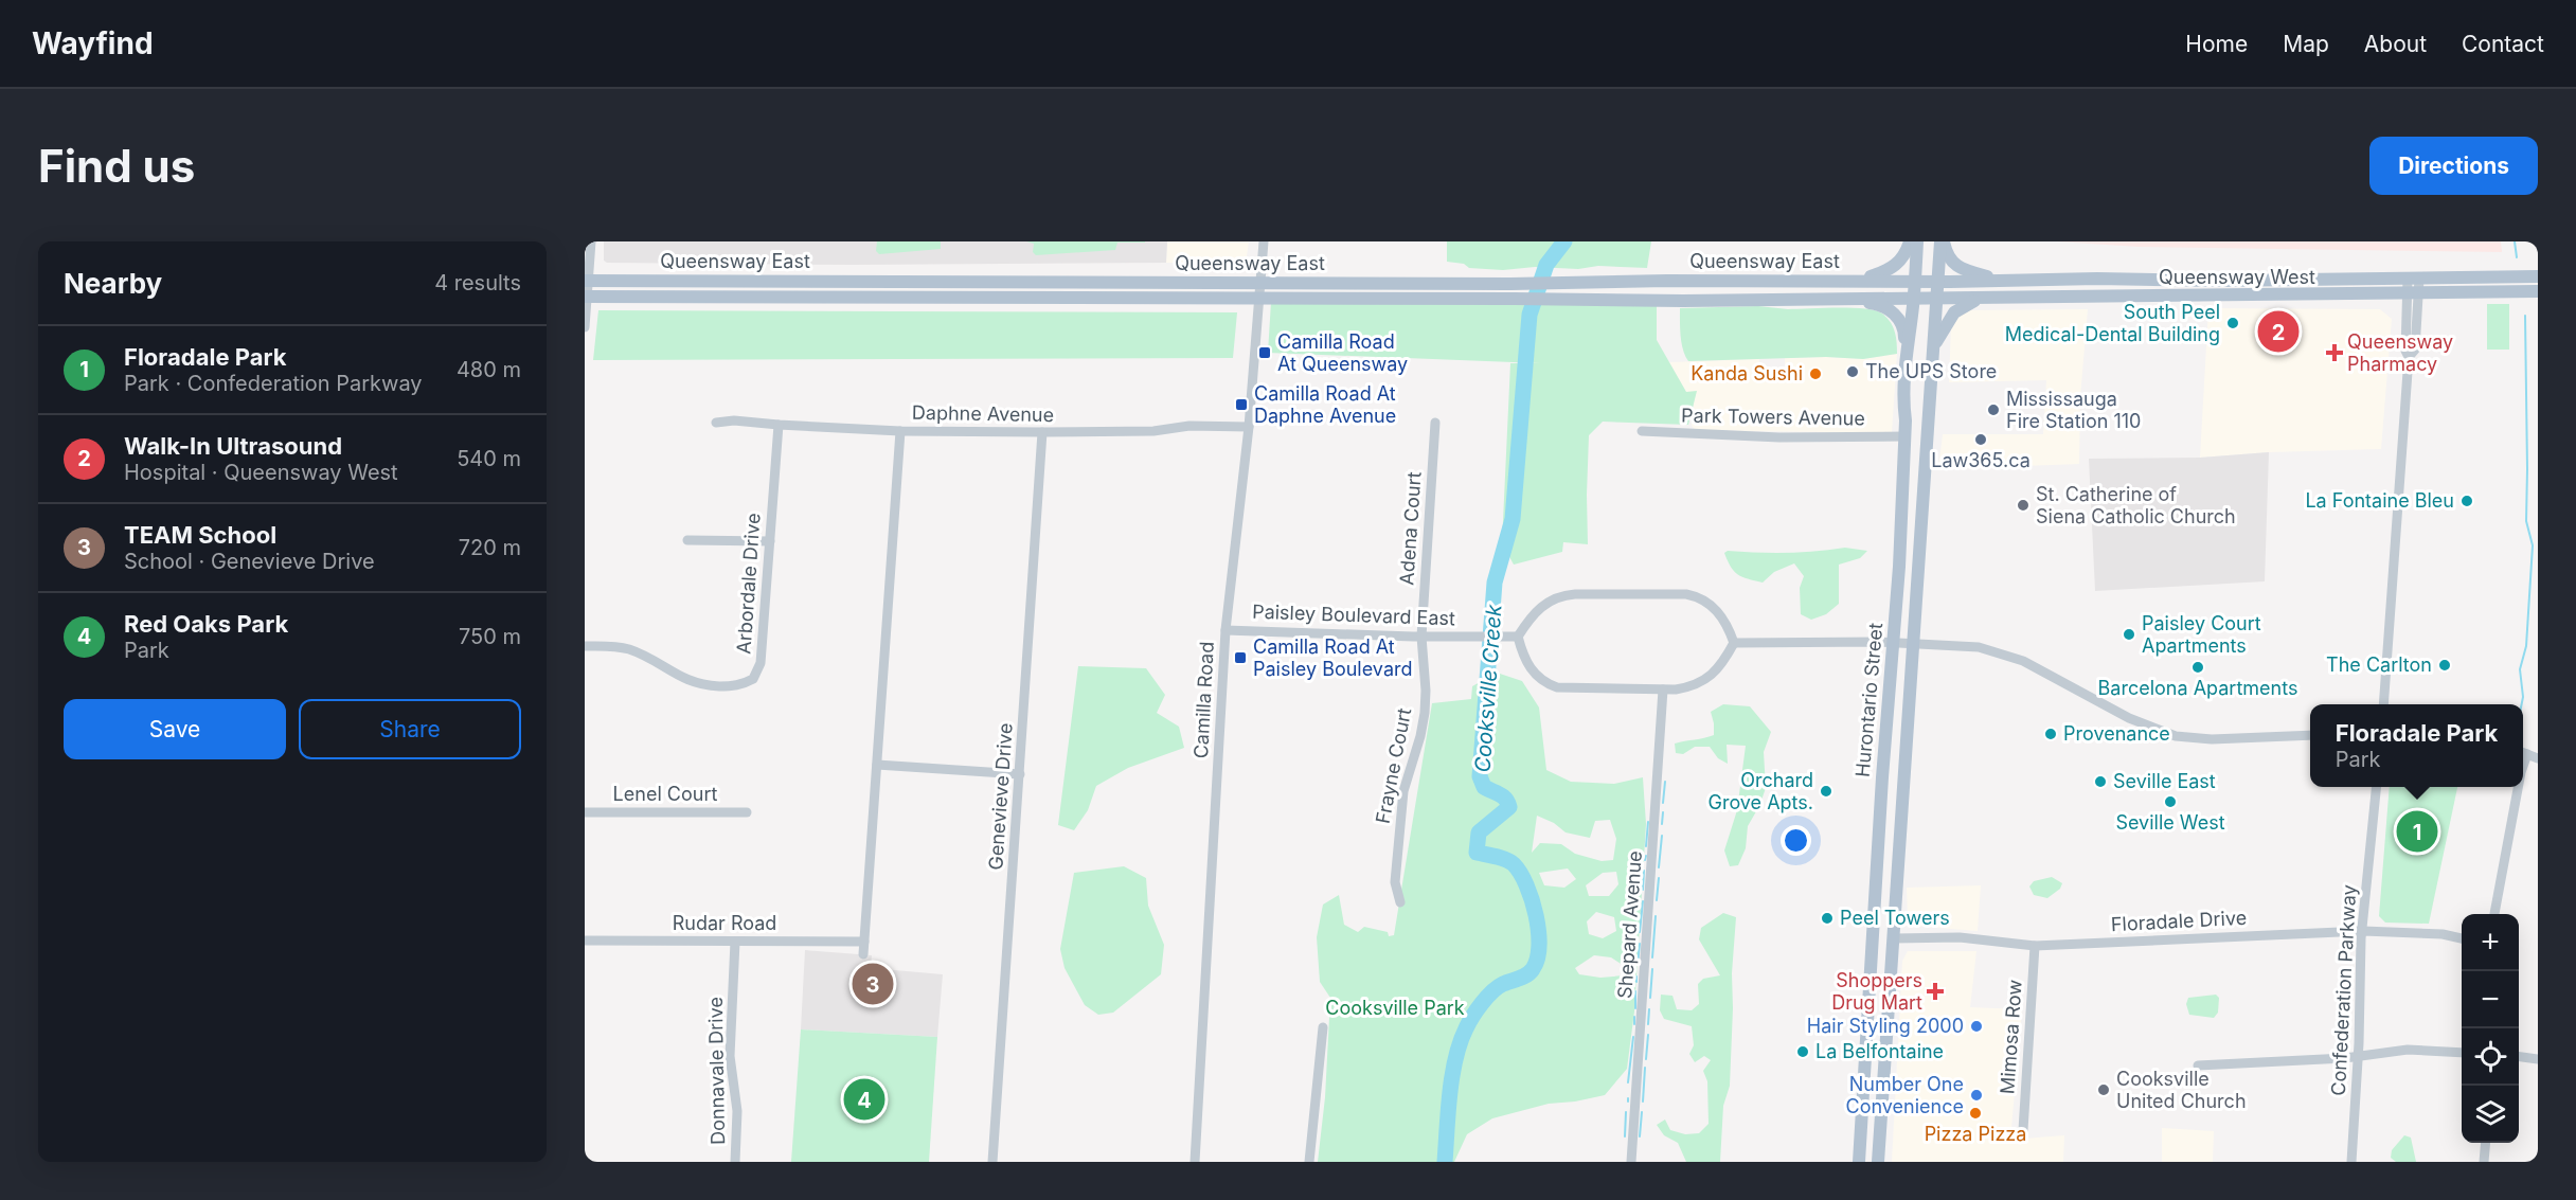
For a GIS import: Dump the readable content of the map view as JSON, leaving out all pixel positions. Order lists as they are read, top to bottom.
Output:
{
  "streets": {
    "main road": ["Queensway East", "Queensway West", "Hurontario Street"],
    "street": [
      "Daphne Avenue",
      "Park Towers Avenue",
      "Adena Court",
      "Arbordale Drive",
      "Paisley Boulevard East",
      "Camilla Road",
      "Frayne Court",
      "Lenel Court",
      "Genevieve Drive",
      "Floradale Drive",
      "Rudar Road",
      "Shepard Avenue",
      "Confederation Parkway",
      "Mimosa Row",
      "Donnavale Drive"
    ]
  },
  "crossings": [
    ["Queensway East", "Queensway West"],
    ["Queensway East", "Camilla Road"],
    ["Queensway East", "Hurontario Street"],
    ["Queensway West", "Hurontario Street"],
    ["Daphne Avenue", "Arbordale Drive"],
    ["Daphne Avenue", "Camilla Road"],
    ["Daphne Avenue", "Genevieve Drive"],
    ["Park Towers Avenue", "Hurontario Street"],
    ["Adena Court", "Paisley Boulevard East"],
    ["Adena Court", "Frayne Court"],
    ["Paisley Boulevard East", "Camilla Road"],
    ["Paisley Boulevard East", "Frayne Court"],
    ["Hurontario Street", "Floradale Drive"],
    ["Floradale Drive", "Confederation Parkway"],
    ["Floradale Drive", "Mimosa Row"],
    ["Rudar Road", "Donnavale Drive"]
  ],
  "water": ["Cooksville Creek"],
  "parks": ["Cooksville Park"],
  "places": {
    "other": [
      "South Peel Medical-Dental Building",
      "The UPS Store",
      "Kanda Sushi",
      "Mississauga Fire Station 110",
      "Law365.ca",
      "La Fontaine Bleu",
      "St. Catherine of Siena Catholic Church",
      "Paisley Court Apartments",
      "The Carlton",
      "Barcelona Apartments",
      "Provenance",
      "Seville East",
      "Orchard Grove Apts.",
      "Seville West",
      "Peel Towers",
      "Hair Styling 2000",
      "La Belfontaine",
      "Cooksville United Church",
      "Number One Convenience",
      "Pizza Pizza"
    ],
    "transit": ["Camilla Road At Queensway", "Camilla Road At Daphne Avenue", "Camilla Road At Paisley Boulevard"],
    "health": ["Queensway Pharmacy", "Shoppers Drug Mart"]
  },
  "page": {
    "header": "Wayfind",
    "nav": [
      "Home",
      "Map",
      "About",
      "Contact"
    ],
    "buttons": [
      "Directions",
      ["Save", "Share"]
    ],
    "title": "Find us",
    "heading": ["Nearby", "4 results"],
    "pins": [
      "2",
      "1",
      "3",
      "4"
    ],
    "list": [
      {
        "mark": "1",
        "name": "Floradale Park",
        "note": "Park · Confederation Parkway",
        "value": "480 m"
      },
      {
        "mark": "2",
        "name": "Walk-In Ultrasound",
        "note": "Hospital · Queensway West",
        "value": "540 m"
      },
      {
        "mark": "3",
        "name": "TEAM School",
        "note": "School · Genevieve Drive",
        "value": "720 m"
      },
      {
        "mark": "4",
        "name": "Red Oaks Park",
        "note": "Park",
        "value": "750 m"
      }
    ],
    "popup": ["Floradale Park", "Park"],
    "map_buttons": ["+", "−"]
  }
}
